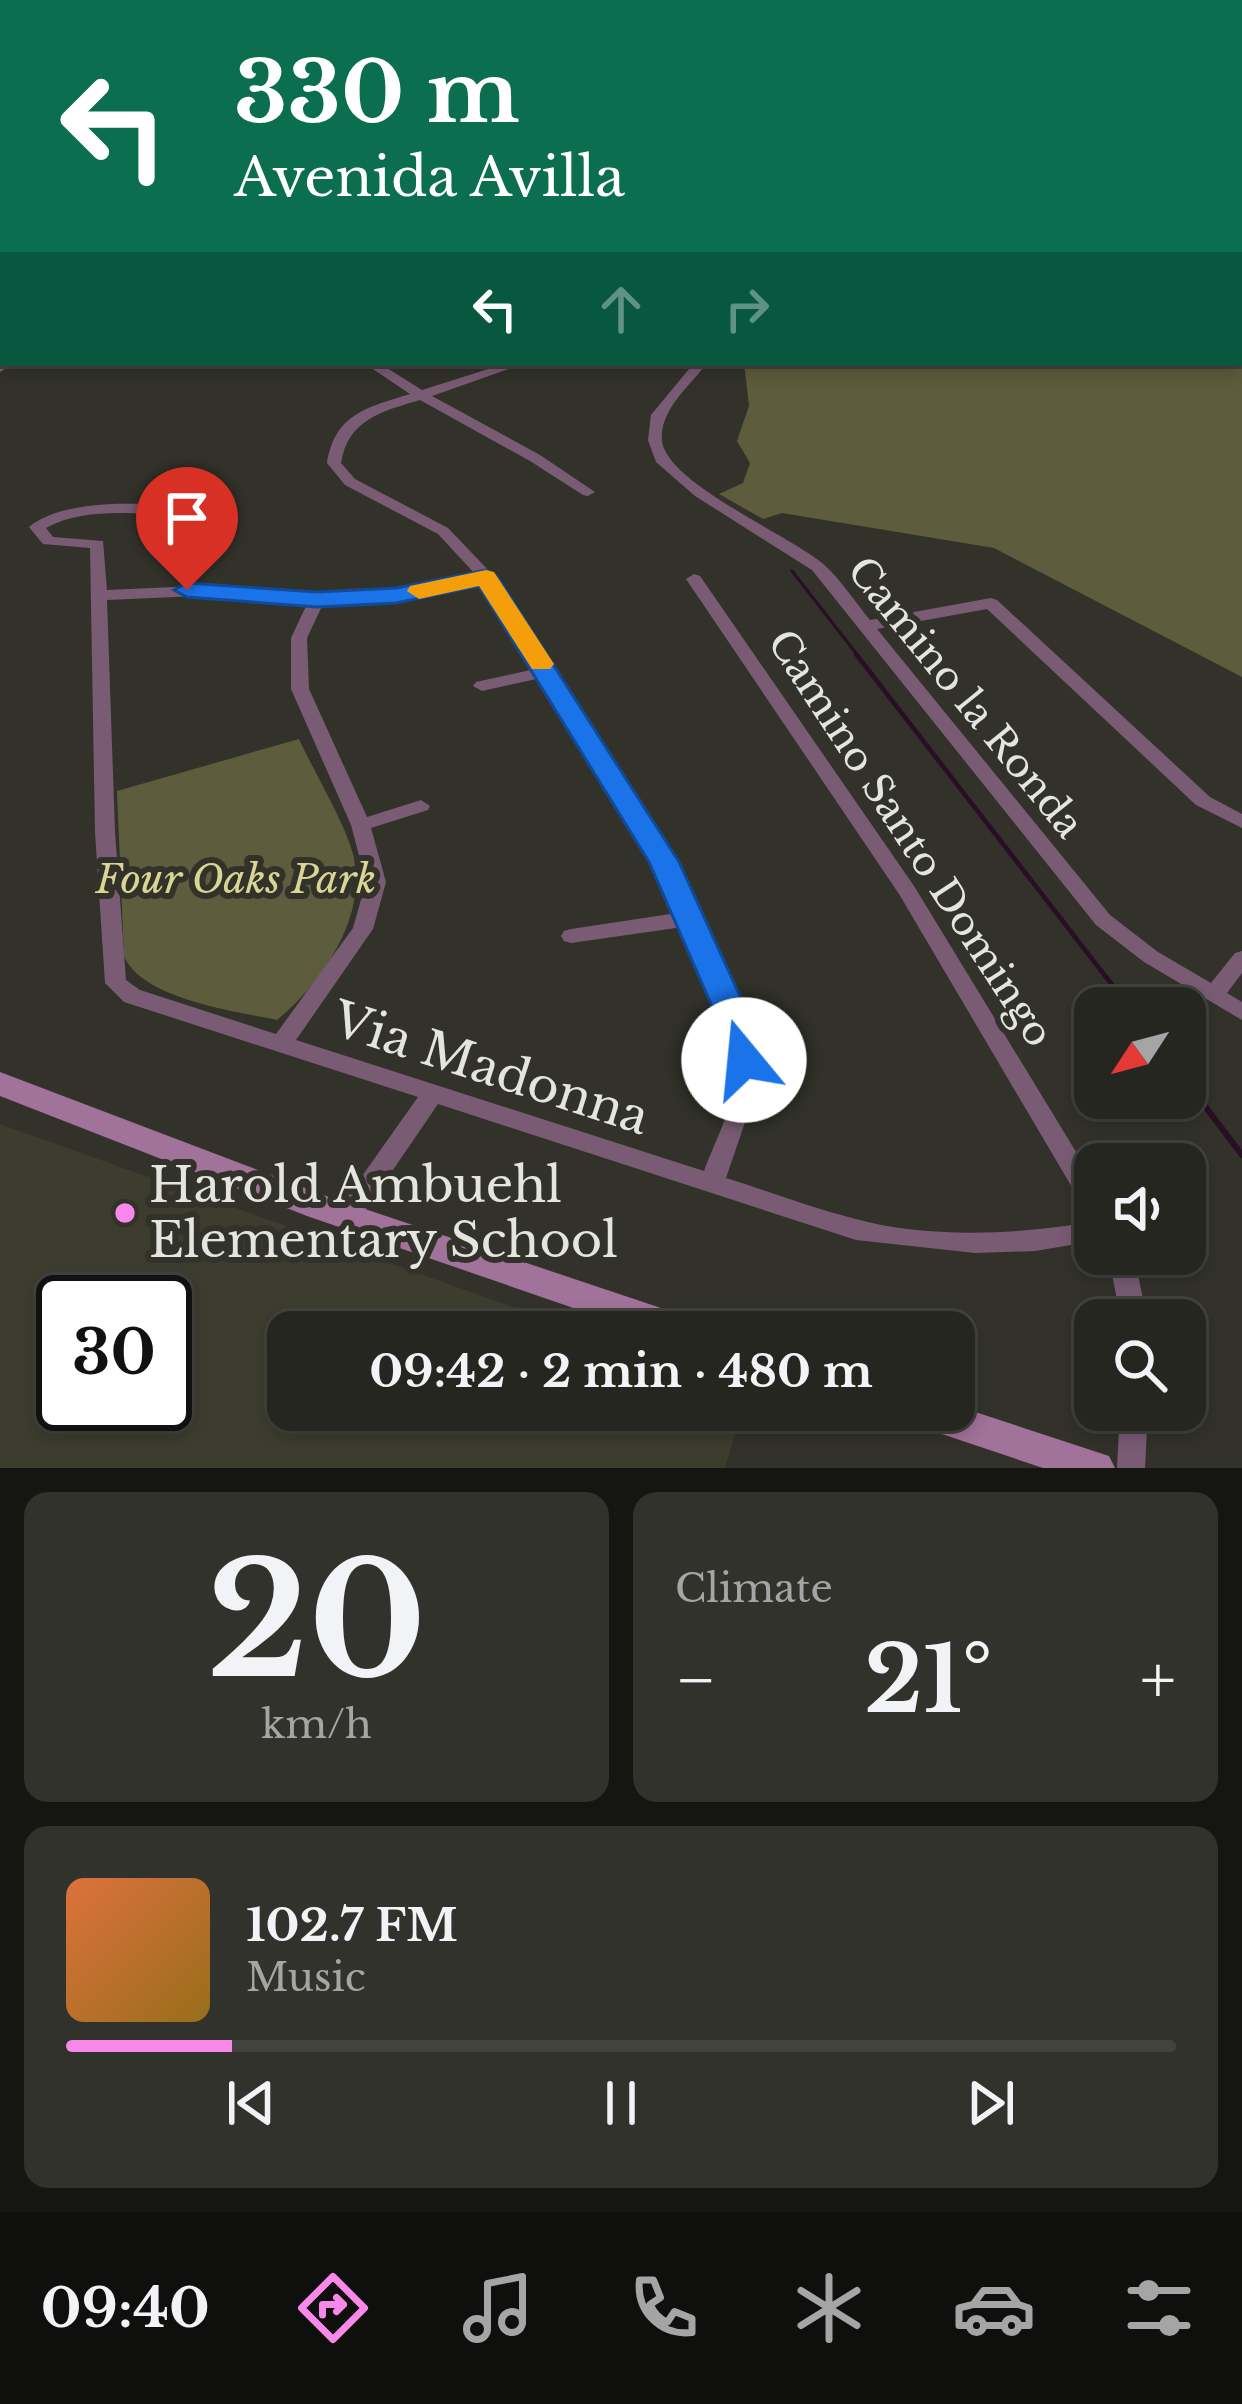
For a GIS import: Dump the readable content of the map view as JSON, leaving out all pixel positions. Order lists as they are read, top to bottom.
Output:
{
  "streets": {
    "street": ["Camino la Ronda", "Camino Santo Domingo", "Via Madonna"]
  },
  "parks": ["Four Oaks Park"],
  "places": ["Harold Ambuehl Elementary School"],
  "north": "bottom left",
  "page": {
    "turn": ["330 m", "Avenida Avilla"],
    "limit": "30",
    "trip": "09:42 · 2 min · 480 m",
    "tile": [
      ["20", "km/h"],
      "Climate"
    ],
    "heat": ["−", "21°", "+"],
    "song": ["102.7 FM", "Music"],
    "tabs": "09:40"
  }
}
